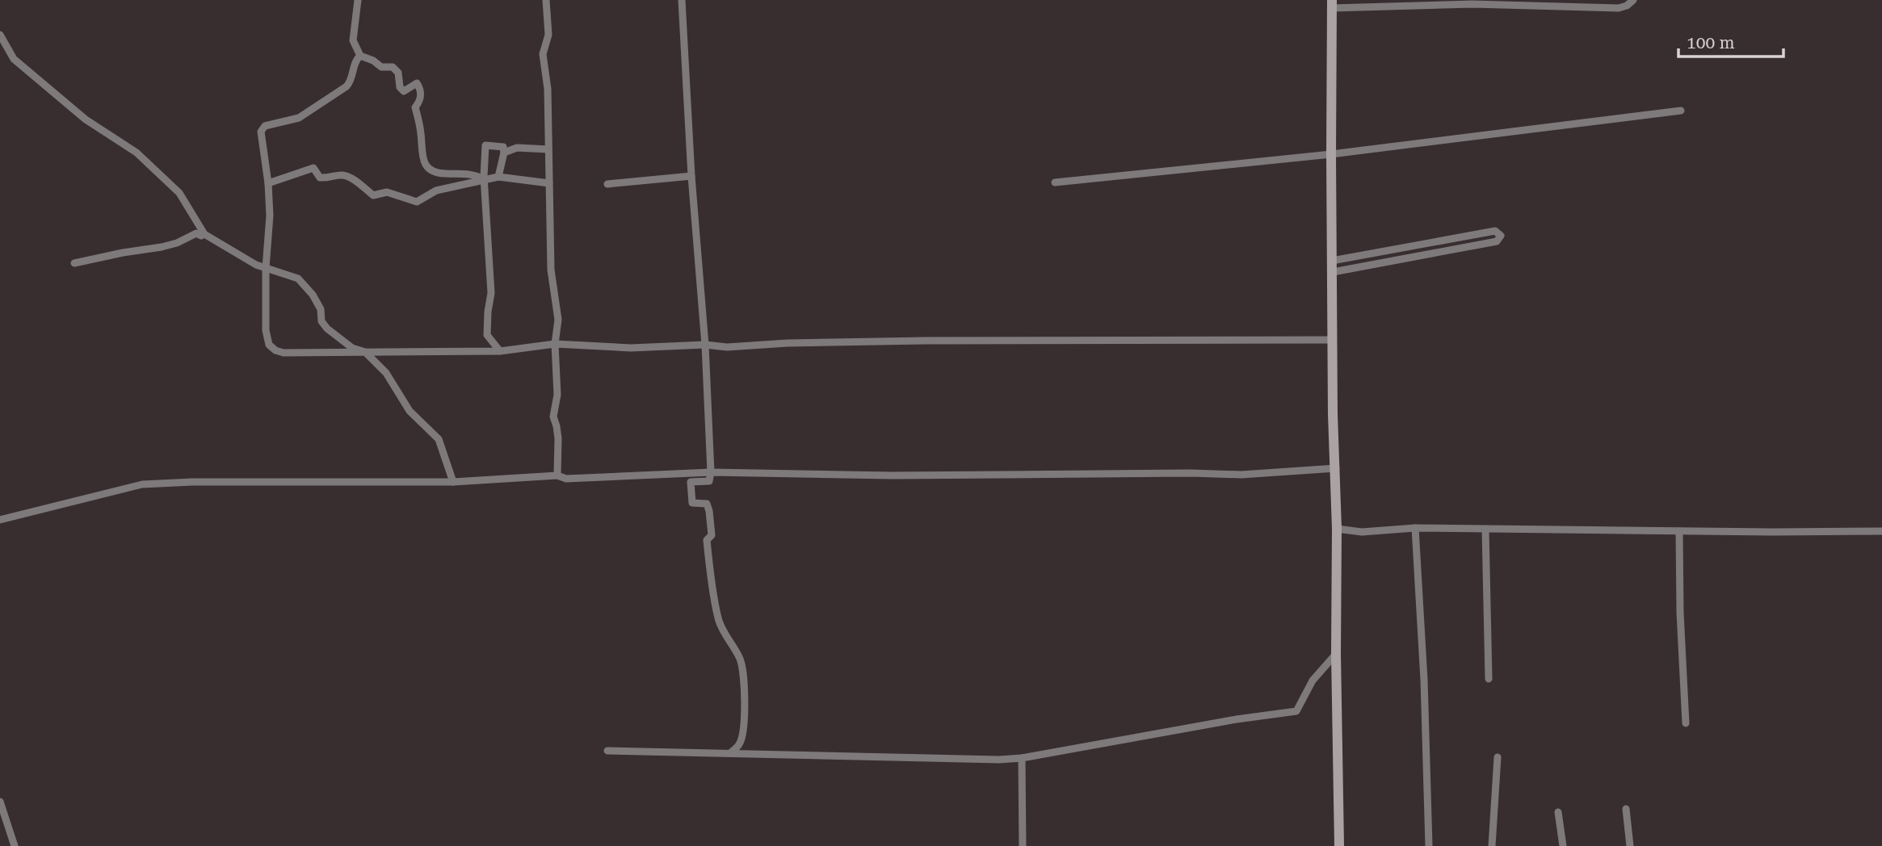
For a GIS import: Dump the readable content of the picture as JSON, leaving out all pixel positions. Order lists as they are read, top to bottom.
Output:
{
  "scale_bar": "100 m"
}
